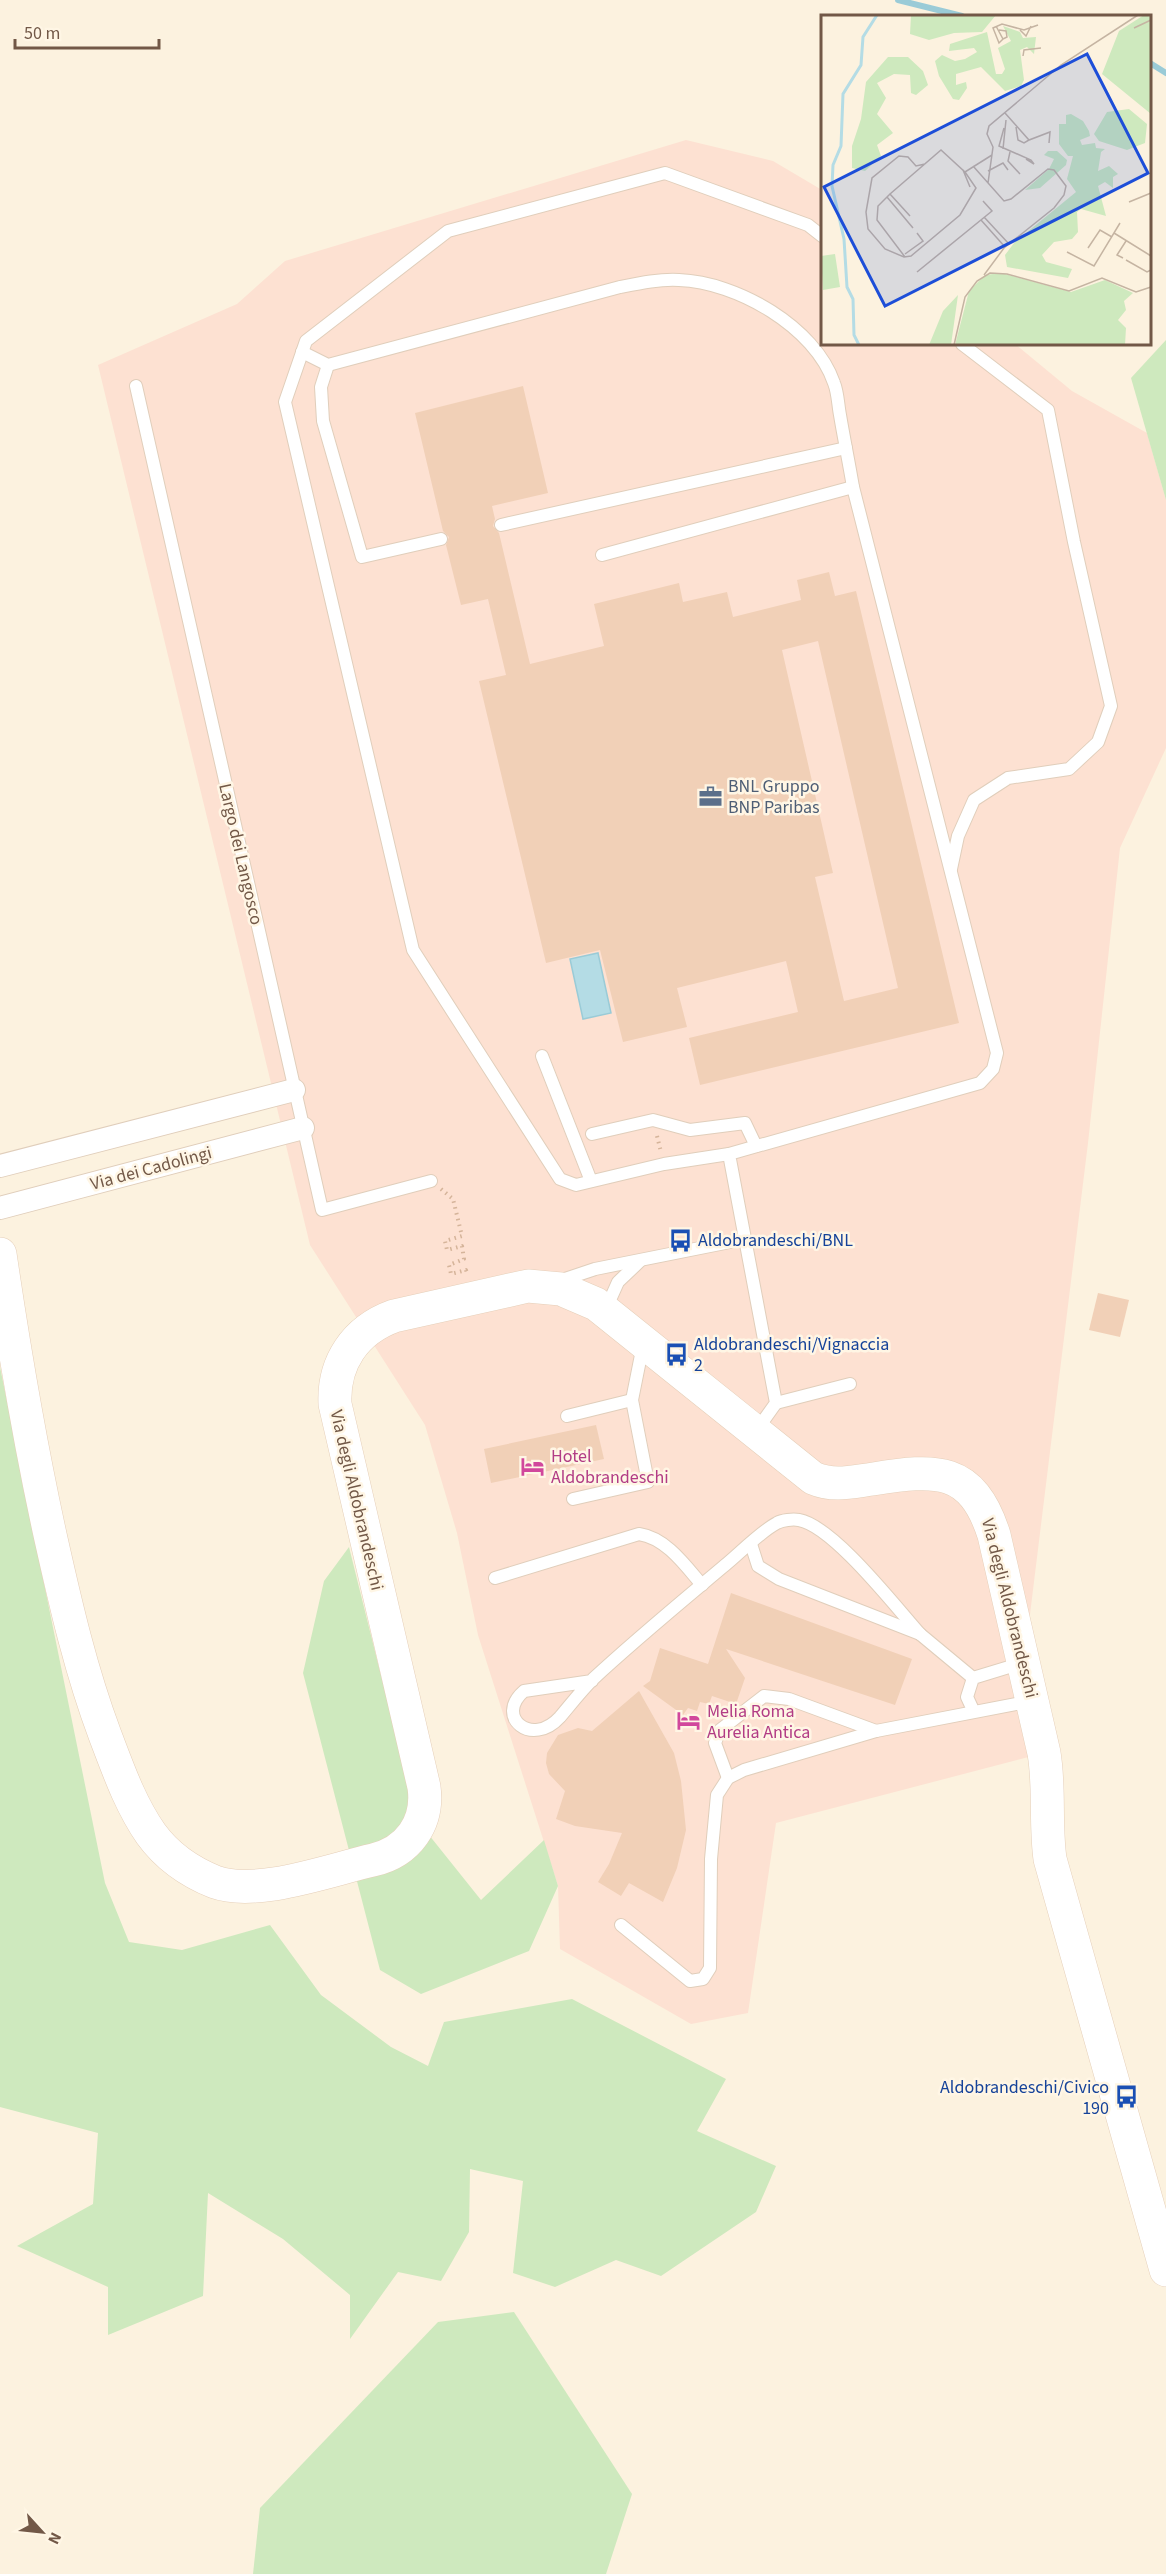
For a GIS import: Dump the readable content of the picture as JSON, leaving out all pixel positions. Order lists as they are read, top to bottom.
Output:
{
  "streets": {
    "street": ["Via dei Cadolingi", "Via degli Aldobrandeschi"],
    "lane": ["Largo dei Langosco"]
  },
  "crossings": [
    ["Largo dei Langosco", "Via dei Cadolingi"]
  ],
  "places": {
    "office": ["BNL Gruppo BNP Paribas"],
    "bus stop": ["Aldobrandeschi/BNL", "Aldobrandeschi/Vignaccia 2", "Aldobrandeschi/Civico 190"],
    "hotel": ["Hotel Aldobrandeschi", "Melia Roma Aurelia Antica"]
  },
  "scale_bar": "50 m",
  "north": "bottom right"
}
